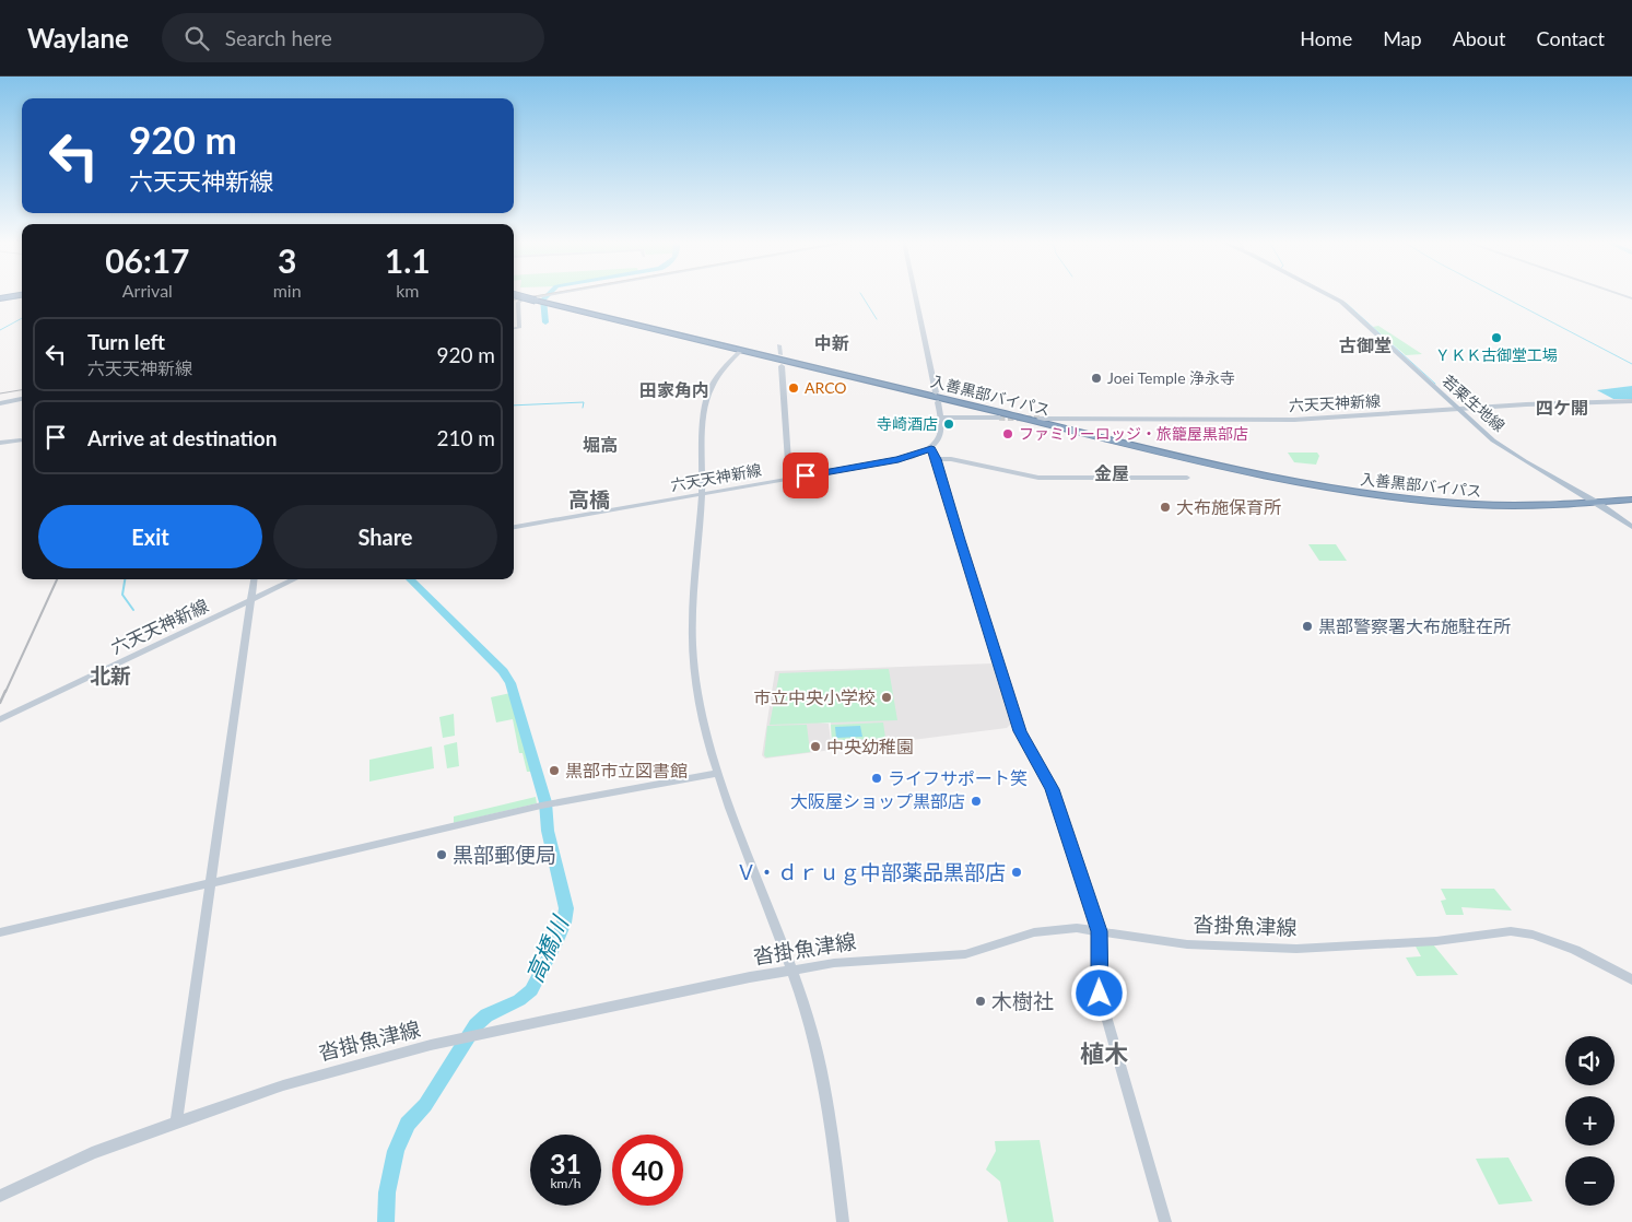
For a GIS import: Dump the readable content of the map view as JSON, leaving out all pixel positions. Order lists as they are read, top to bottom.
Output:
{
  "streets": {
    "highway": ["入善黒部バイパス"],
    "main road": ["若栗生地線"],
    "street": ["六天天神新線", "沓掛魚津線"]
  },
  "crossings": [
    ["入善黒部バイパス", "若栗生地線"],
    ["六天天神新線", "若栗生地線"]
  ],
  "districts": [
    "中新",
    "古御堂",
    "田家角内",
    "四ケ開",
    "堀高",
    "金屋",
    "高橋",
    "北新",
    "植木"
  ],
  "water": ["高橋川"],
  "places": [
    "ＹＫＫ古御堂工場",
    "Joei Temple 浄永寺",
    "ARCO",
    "寺崎酒店",
    "ファミリーロッジ・旅籠屋黒部店",
    "大布施保育所",
    "黒部警察署大布施駐在所",
    "市立中央小学校",
    "中央幼稚園",
    "黒部市立図書館",
    "ライフサポート笑",
    "大阪屋ショップ黒部店",
    "黒部郵便局",
    "Ｖ・ｄｒｕｇ中部薬品黒部店",
    "木樹社"
  ],
  "page": {
    "header": "Waylane",
    "search": "Search here",
    "nav": [
      "Home",
      "Map",
      "About",
      "Contact"
    ],
    "turn": ["920 m", "六天天神新線"],
    "eta": [
      "06:17",
      "Arrival",
      "3",
      "min",
      "1.1",
      "km"
    ],
    "list": [
      {
        "name": "Turn left",
        "note": "六天天神新線",
        "value": "920 m"
      },
      {
        "name": "Arrive at destination",
        "value": "210 m"
      }
    ],
    "buttons": ["Exit", "Share"],
    "map_buttons": ["+", "−"],
    "speed": "31 km/h",
    "limit": "40"
  }
}
